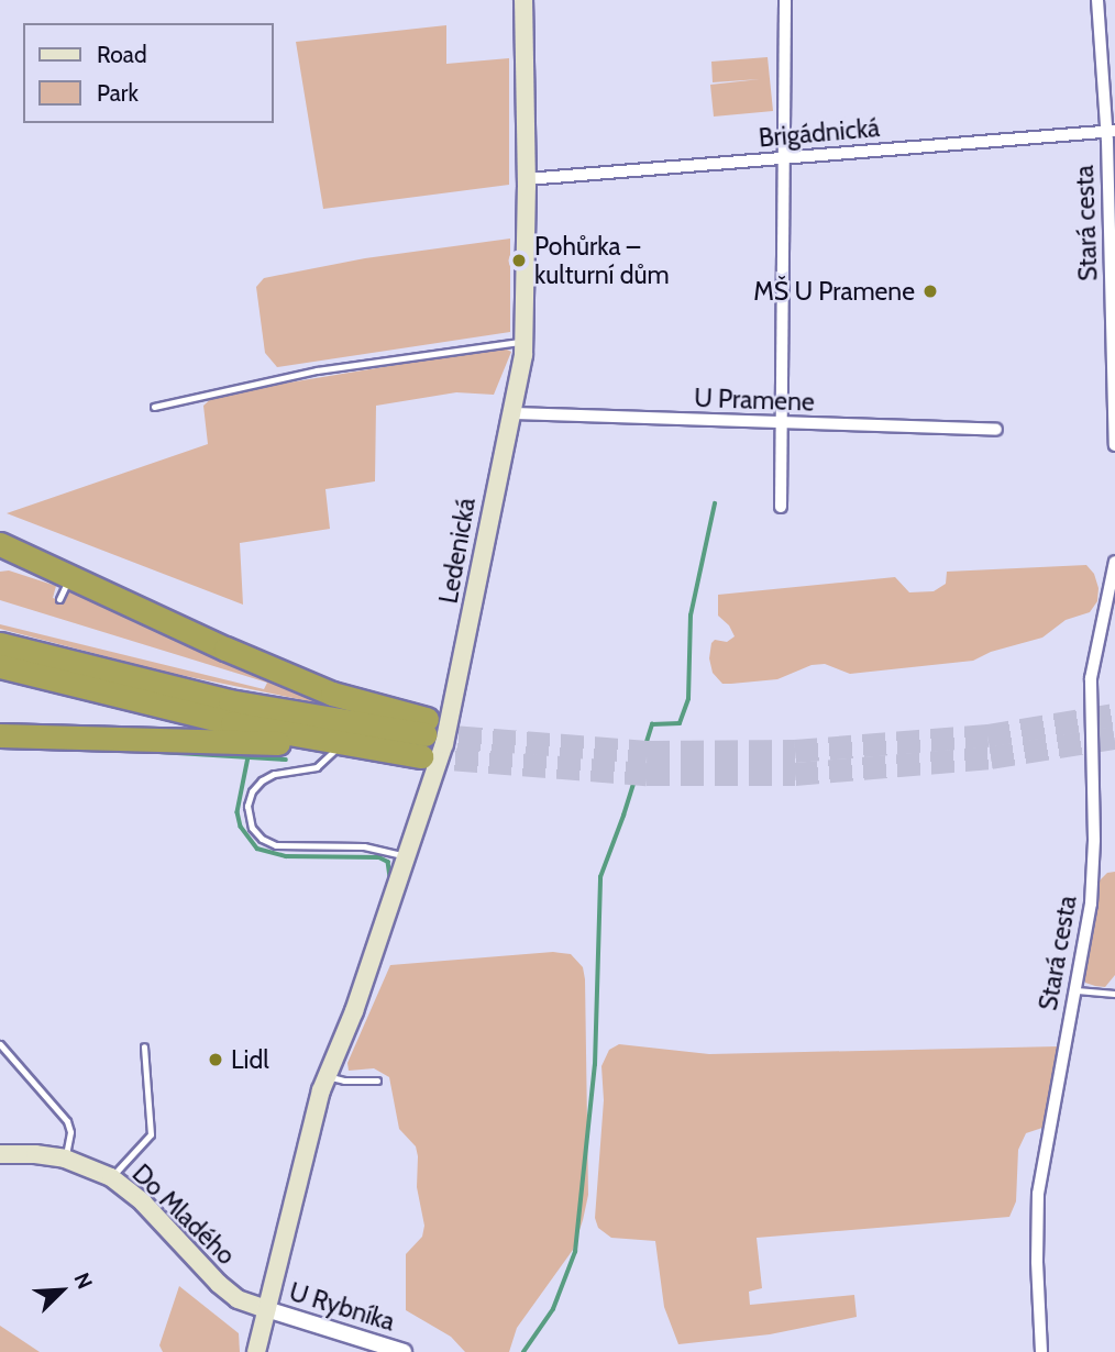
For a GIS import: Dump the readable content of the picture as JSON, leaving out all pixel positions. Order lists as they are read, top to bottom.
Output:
{
  "streets": {
    "main road": ["Ledenická", "Do Mladého"],
    "street": [
      "Brigádnická",
      "Stará cesta",
      "U Pramene",
      "U Rybníka"
    ]
  },
  "crossings": [
    ["Brigádnická", "Stará cesta"],
    ["Brigádnická", "Ledenická"],
    ["U Pramene", "Ledenická"],
    ["Ledenická", "Do Mladého"],
    ["Ledenická", "U Rybníka"],
    ["Do Mladého", "U Rybníka"]
  ],
  "places": ["Pohůrka – kulturní dům", "MŠ U Pramene", "Lidl"],
  "legend": ["Road", "Park"],
  "north": "top right"
}
